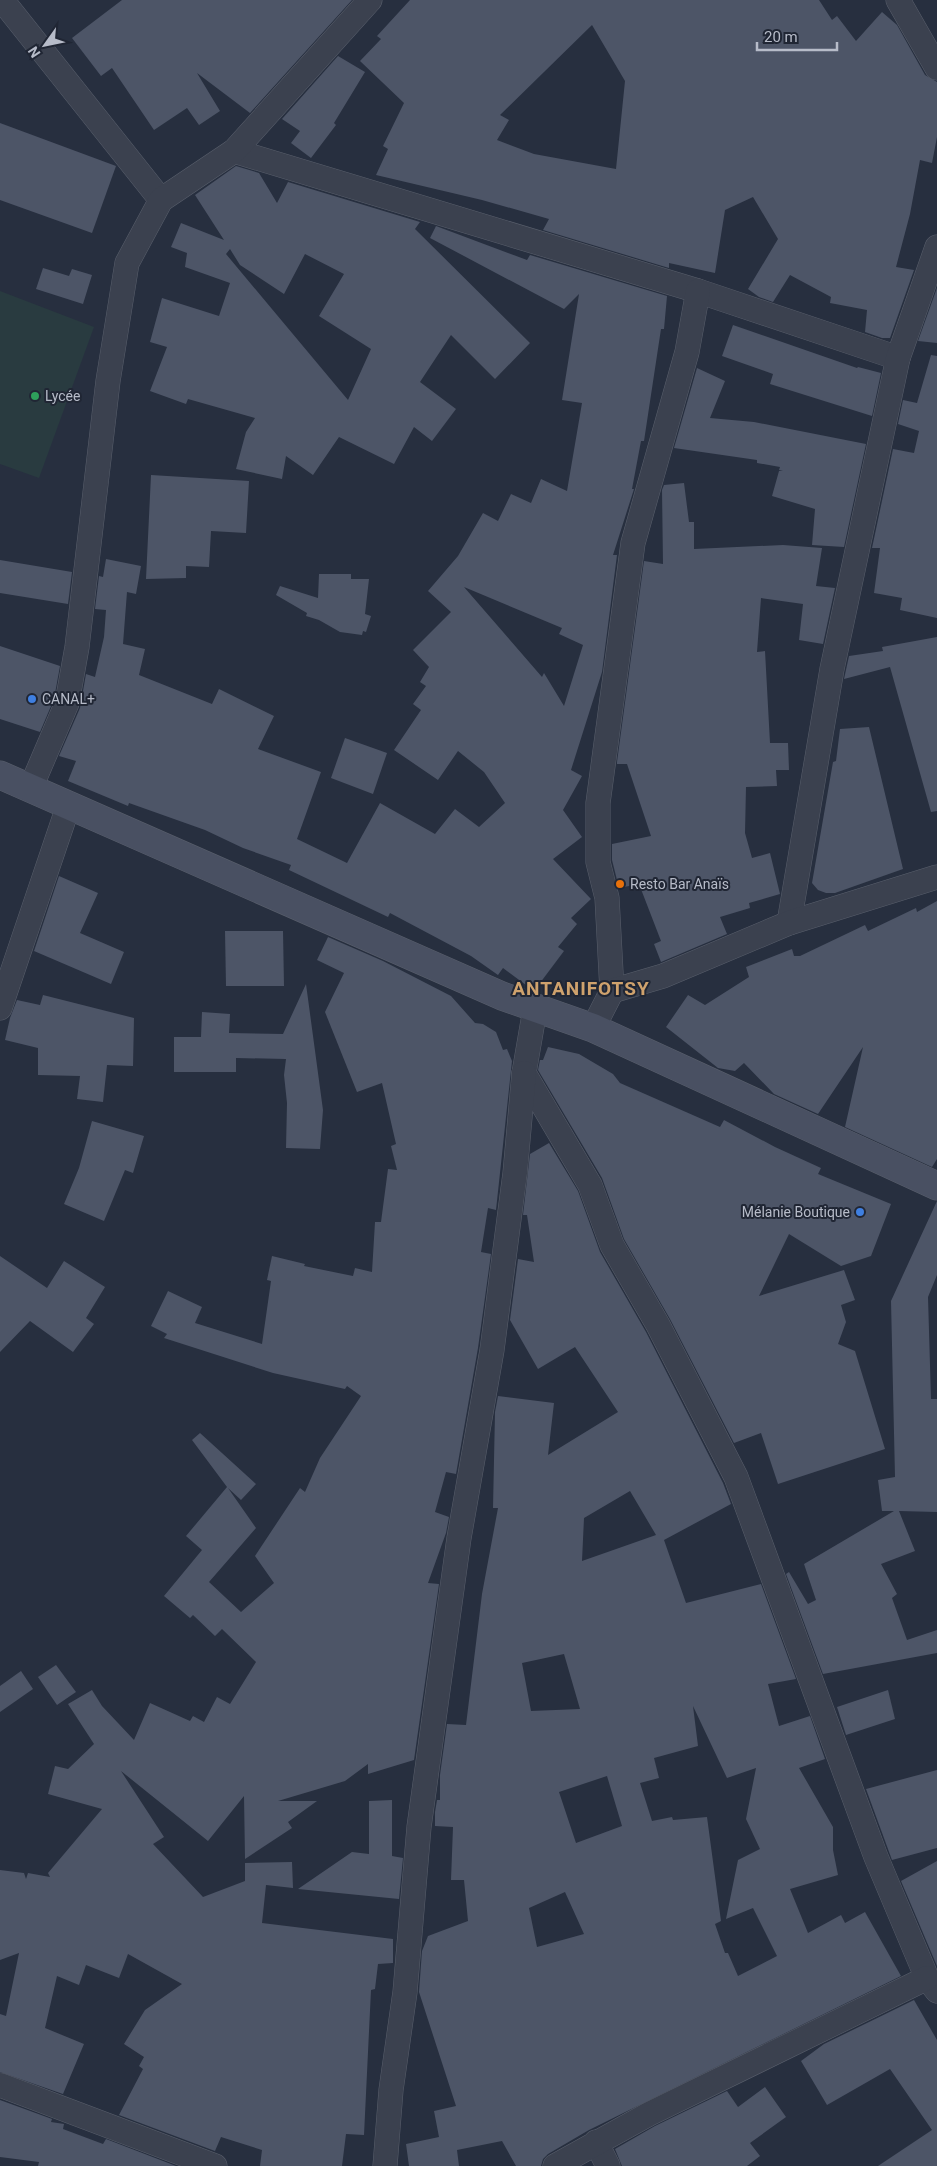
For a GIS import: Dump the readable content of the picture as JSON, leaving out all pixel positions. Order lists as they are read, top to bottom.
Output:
{
  "districts": ["ANTANIFOTSY"],
  "places": [
    "Lycée",
    "CANAL+",
    "Resto Bar Anaïs",
    "Mélanie Boutique"
  ],
  "scale_bar": "20 m",
  "north": "bottom left"
}
